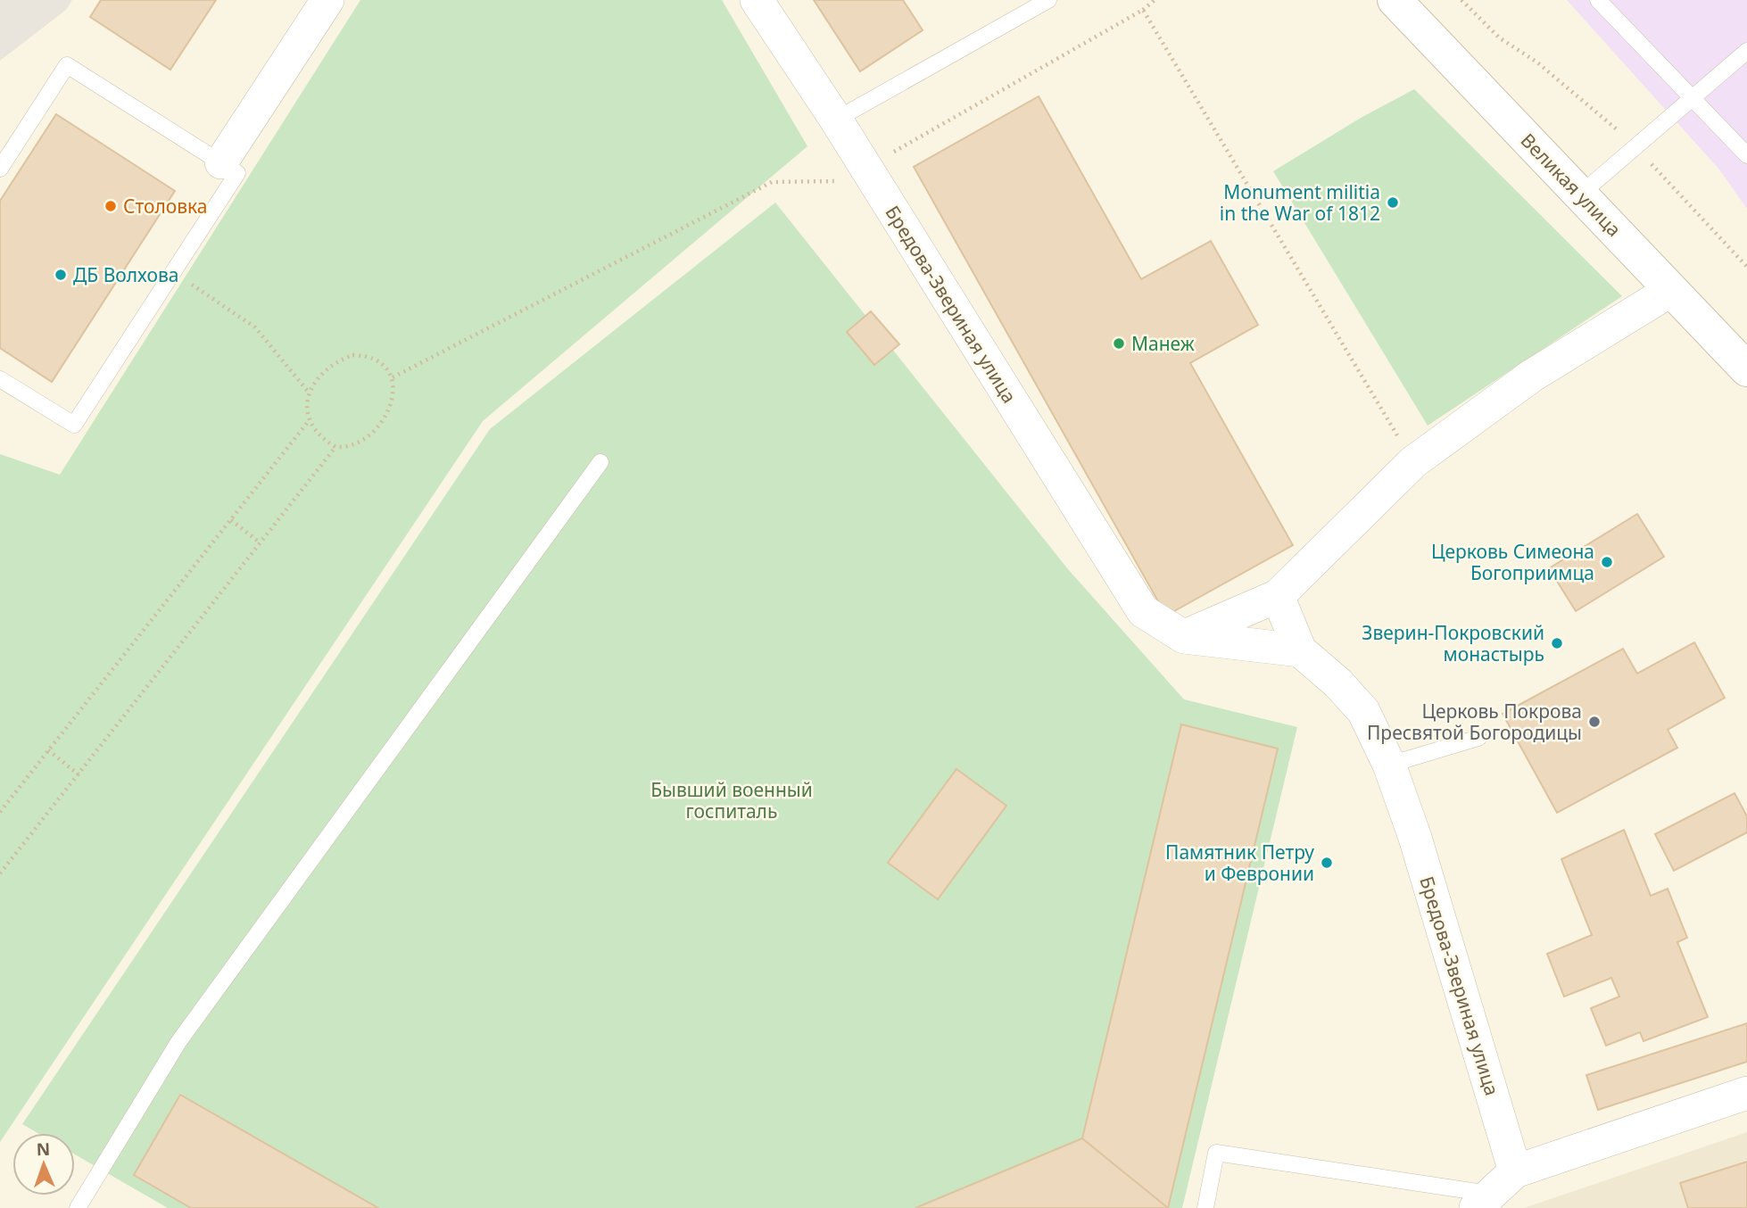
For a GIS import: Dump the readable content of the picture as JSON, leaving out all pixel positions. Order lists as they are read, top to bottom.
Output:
{
  "streets": {
    "main road": ["Великая улица"],
    "street": ["Бредова-Звериная улица"]
  },
  "parks": ["Бывший военный госпиталь"],
  "places": [
    "Monument militia in the War of 1812",
    "Столовка",
    "ДБ Волхова",
    "Манеж",
    "Церковь Симеона Богоприимца",
    "Зверин-Покровский монастырь",
    "Церковь Покрова Пресвятой Богородицы",
    "Памятник Петру и Февронии"
  ],
  "north": "top"
}
